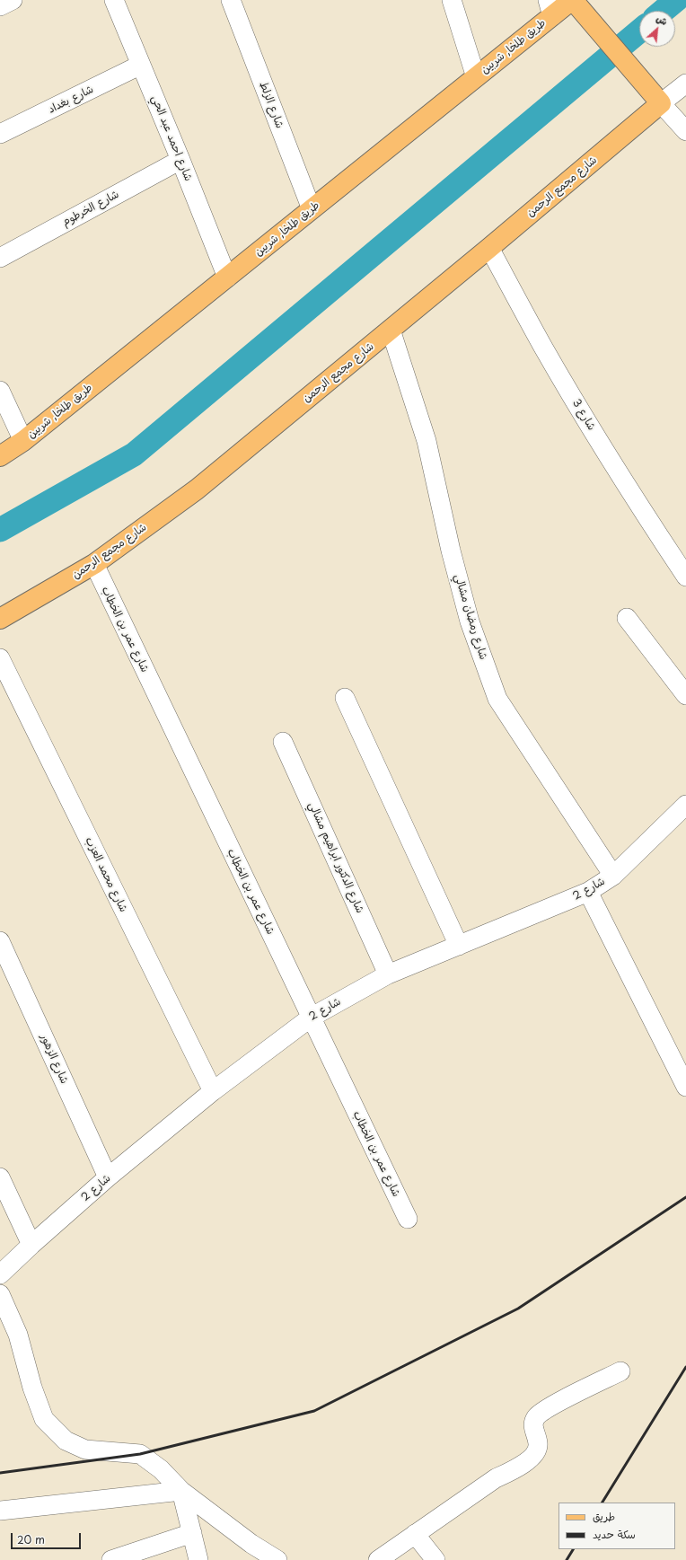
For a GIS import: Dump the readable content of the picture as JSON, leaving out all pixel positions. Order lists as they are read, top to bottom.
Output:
{
  "streets": {
    "main road": ["طريق طلخا, شربين", "شارع مجمع الرحمن"],
    "street": [
      "شارع بغداد",
      "شارع الزلط",
      "شارع احمد عبد الحي",
      "شارع الخرطوم",
      "شارع 3",
      "شارع رمضان مشالي",
      "شارع عمر بن الخطاب",
      "شارع الدكتور ابراهيم مشالي",
      "شارع محمد العزب",
      "شارع 2",
      "شارع الزهور"
    ]
  },
  "crossings": [
    ["طريق طلخا, شربين", "شارع الزلط"],
    ["طريق طلخا, شربين", "شارع احمد عبد الحي"],
    ["شارع بغداد", "شارع احمد عبد الحي"],
    ["شارع احمد عبد الحي", "شارع الخرطوم"],
    ["شارع مجمع الرحمن", "شارع 3"],
    ["شارع مجمع الرحمن", "شارع رمضان مشالي"],
    ["شارع مجمع الرحمن", "شارع عمر بن الخطاب"],
    ["شارع رمضان مشالي", "شارع 2"],
    ["شارع عمر بن الخطاب", "شارع 2"],
    ["شارع الدكتور ابراهيم مشالي", "شارع 2"],
    ["شارع محمد العزب", "شارع 2"],
    ["شارع 2", "شارع الزهور"]
  ],
  "legend": ["طريق", "سكة حديد"],
  "scale_bar": "20 m",
  "north": "top right"
}
